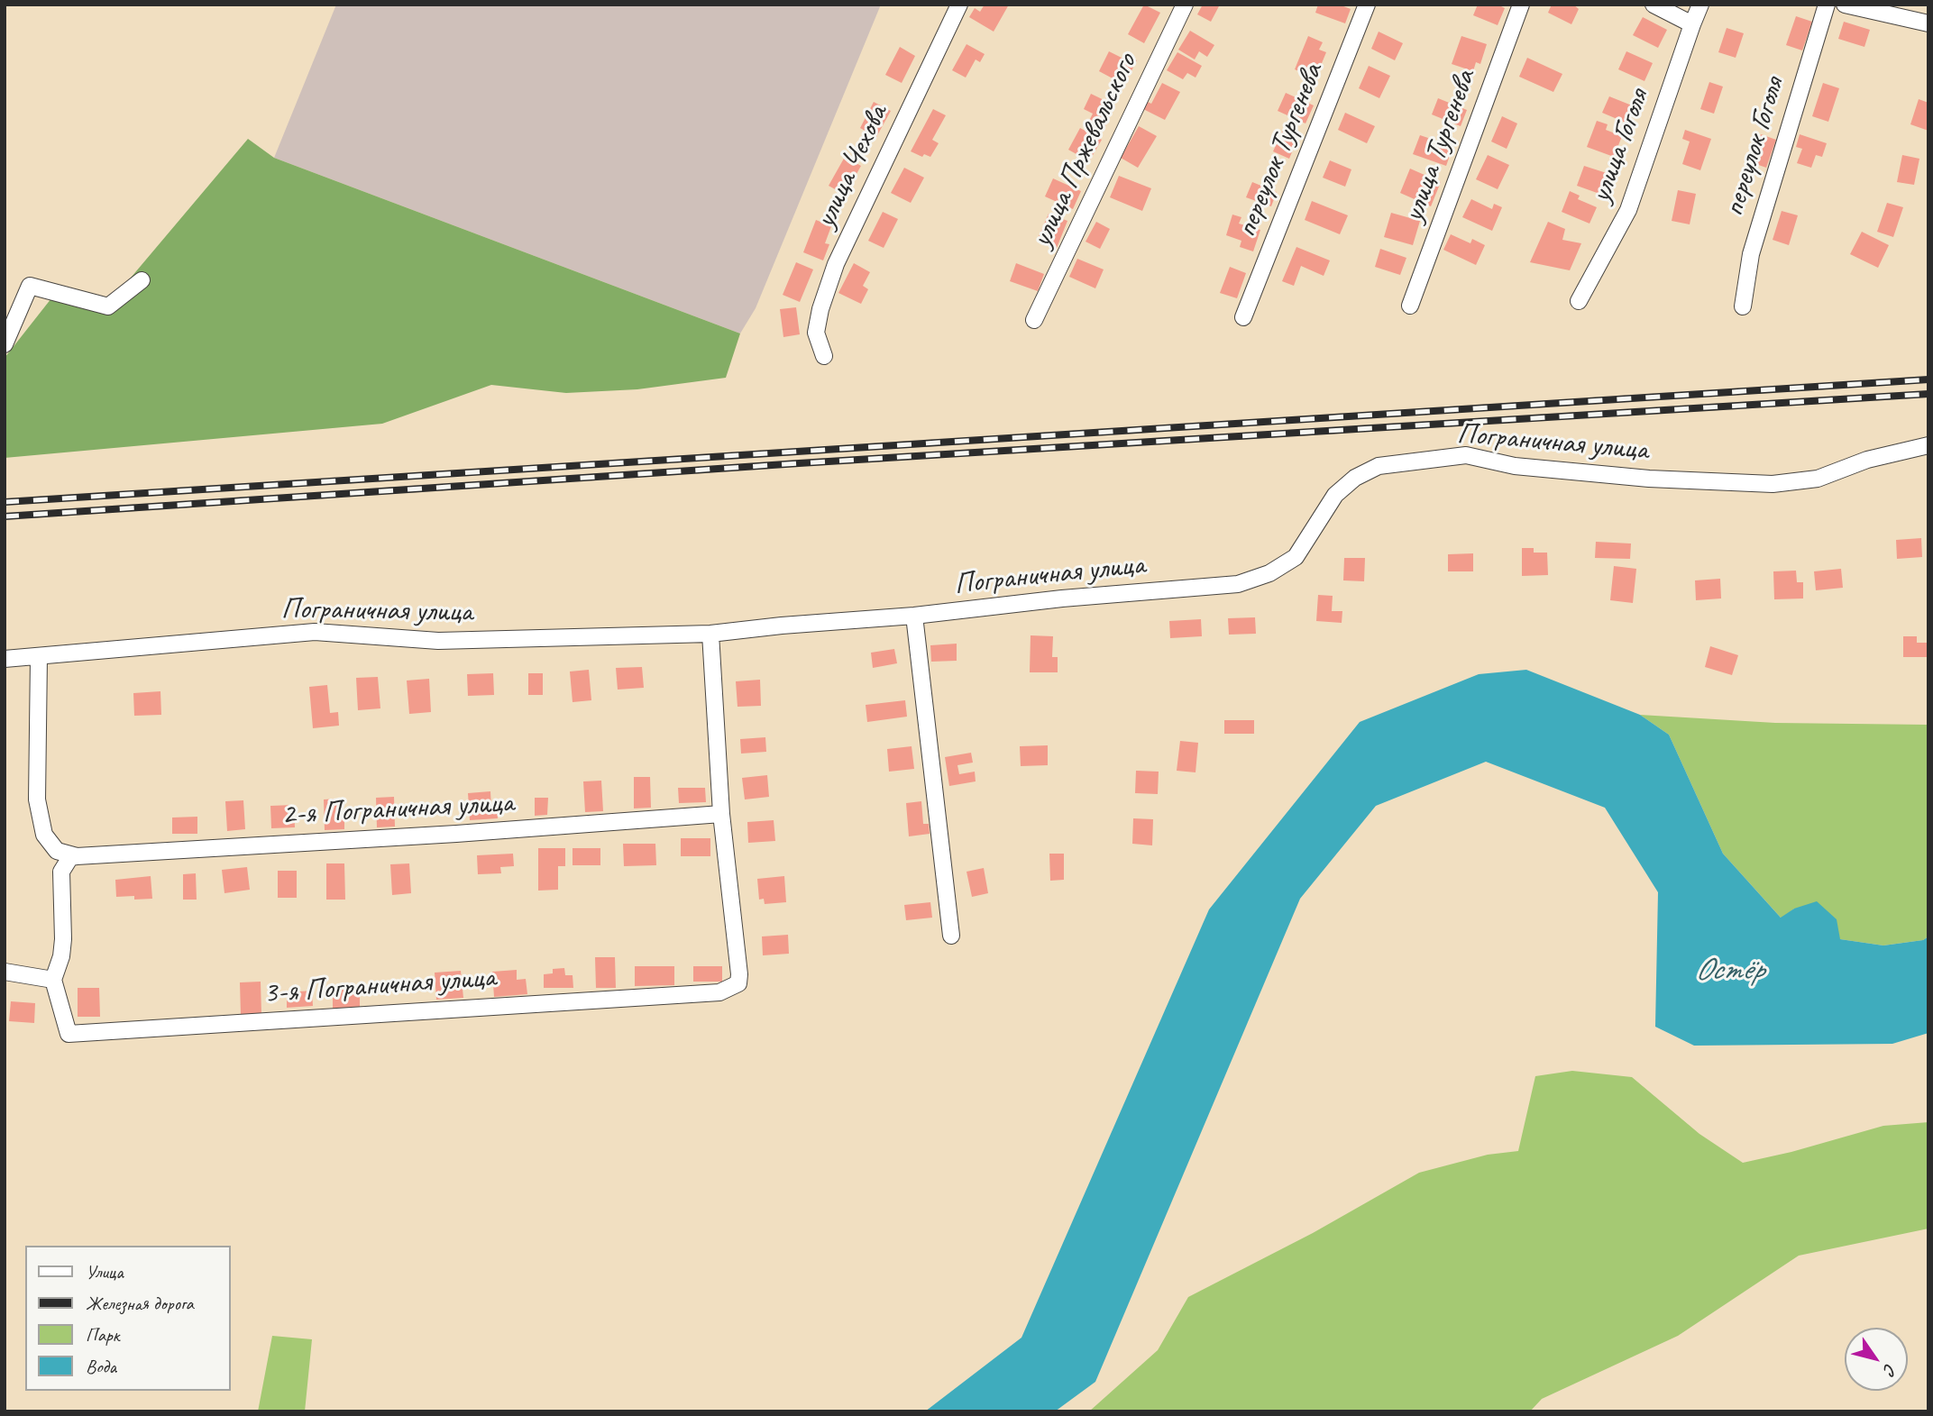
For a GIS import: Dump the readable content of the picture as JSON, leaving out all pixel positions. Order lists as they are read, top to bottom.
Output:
{
  "streets": {
    "street": [
      "улица Тургенева",
      "улица Гоголя",
      "переулок Гоголя",
      "улица Пржевальского",
      "переулок Тургенева",
      "улица Чехова",
      "Пограничная улица",
      "2-я Пограничная улица",
      "3-я Пограничная улица"
    ]
  },
  "crossings": [
    ["2-я Пограничная улица", "3-я Пограничная улица"]
  ],
  "water": ["Остёр"],
  "legend": [
    "Улица",
    "Железная дорога",
    "Парк",
    "Вода"
  ],
  "north": "bottom right"
}
